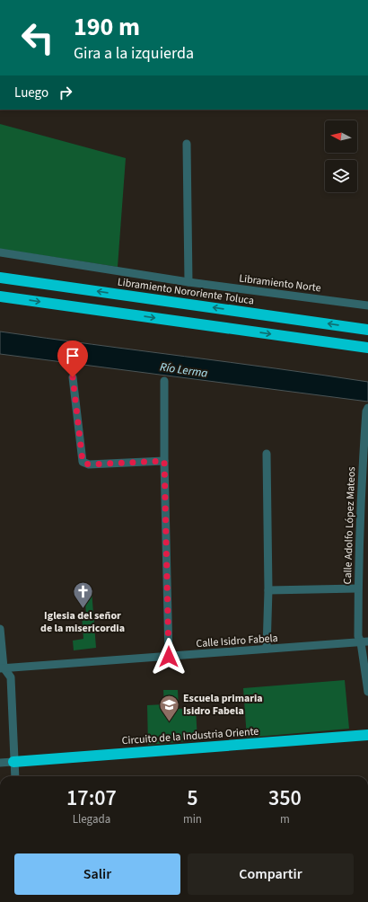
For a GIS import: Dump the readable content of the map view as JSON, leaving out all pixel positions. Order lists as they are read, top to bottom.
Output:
{
  "streets": {
    "highway": ["Libramiento Nororiente Toluca", "Circuito de la Industria Oriente"],
    "street": ["Libramiento Norte", "Calle Adolfo López Mateos", "Calle Isidro Fabela"]
  },
  "crossings": [
    ["Calle Adolfo López Mateos", "Calle Isidro Fabela"]
  ],
  "water": ["Río Lerma"],
  "places": {
    "church": ["Iglesia del señor de la misericordia"],
    "school or university": ["Escuela primaria Isidro Fabela"]
  },
  "north": "left",
  "page": {
    "turn": ["190 m", "Gira a la izquierda"],
    "then": "Luego",
    "eta": [
      "17:07",
      "Llegada",
      "5",
      "min",
      "350",
      "m"
    ],
    "buttons": ["Salir", "Compartir"]
  }
}
